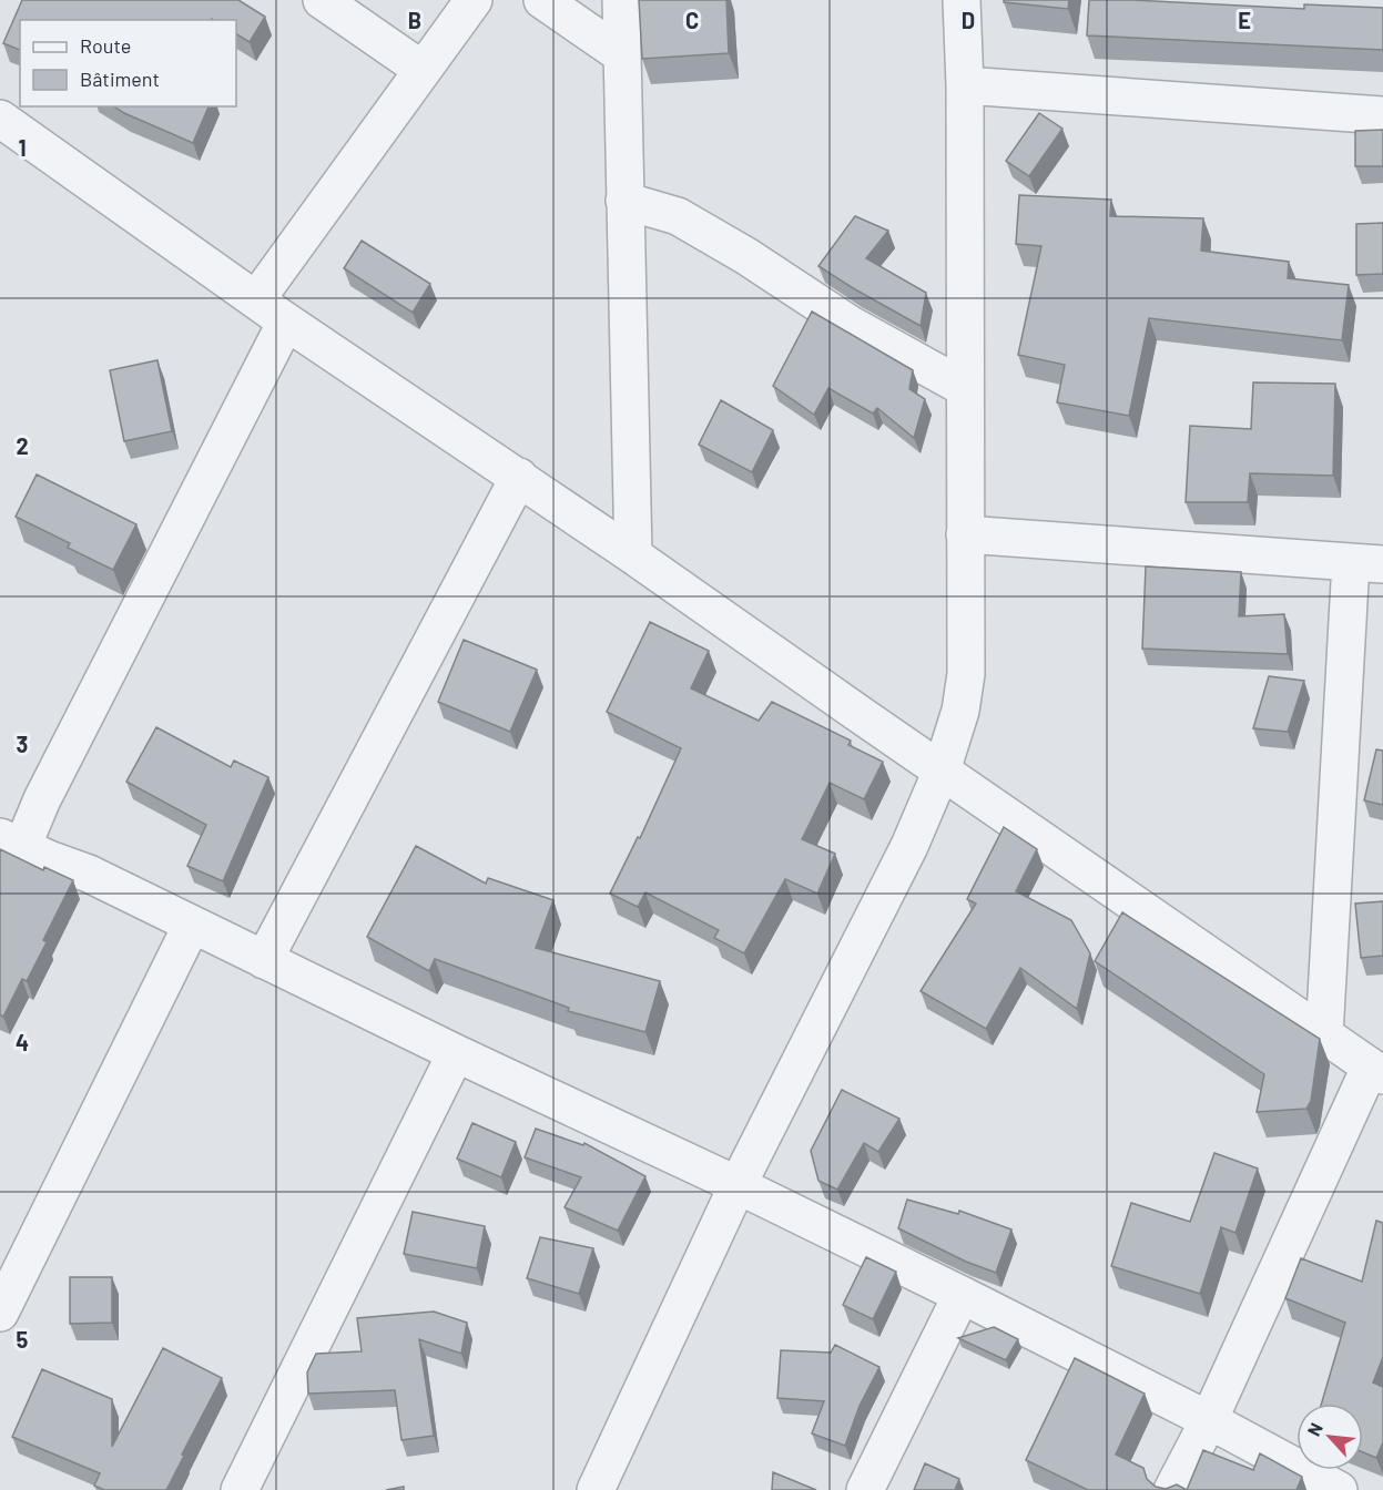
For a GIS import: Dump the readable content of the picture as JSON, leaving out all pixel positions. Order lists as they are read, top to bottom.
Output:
{
  "legend": ["Route", "Bâtiment"],
  "north": "top left",
  "grid": {
    "columns": [
      "B",
      "C",
      "D",
      "E"
    ],
    "rows": [
      "1",
      "2",
      "3",
      "4",
      "5"
    ]
  }
}
